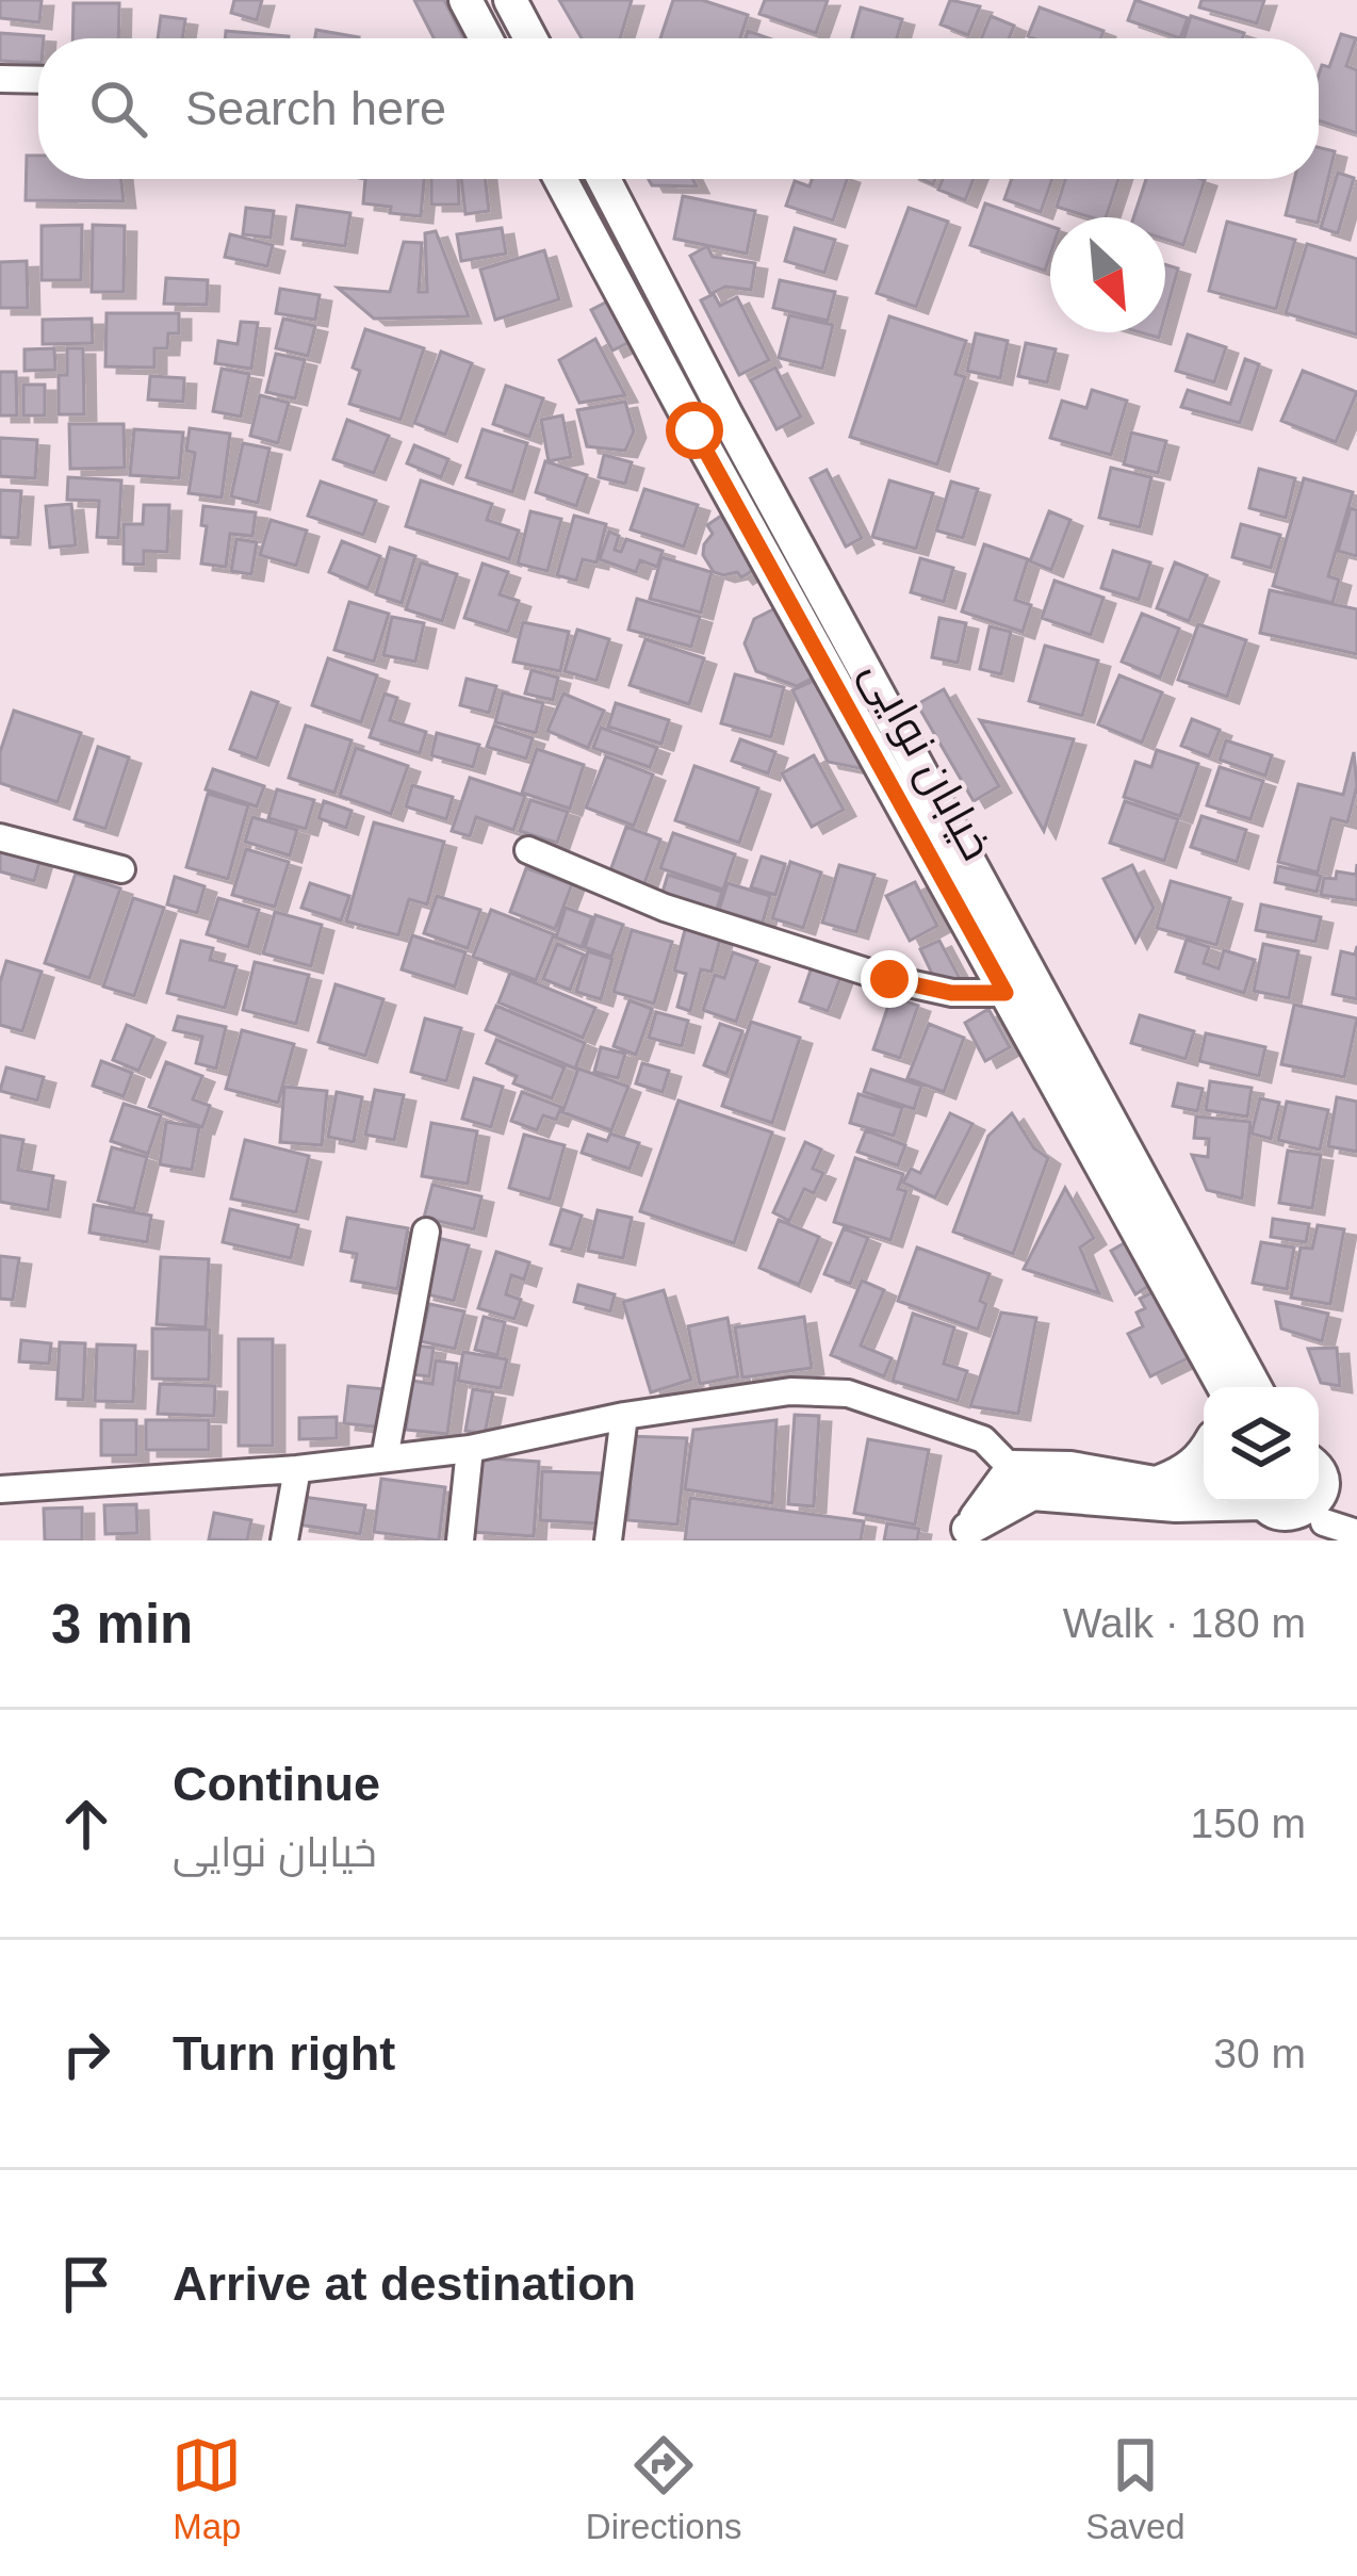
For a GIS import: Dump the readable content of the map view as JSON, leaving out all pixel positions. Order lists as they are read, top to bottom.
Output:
{
  "streets": {
    "street": ["خیابان نوایی"]
  },
  "north": "bottom right",
  "page": {
    "search": "Search here",
    "heading": ["3 min", "Walk · 180 m"],
    "list": [
      ["Continue", "خیابان نوایی", "150 m"],
      ["Turn right", "30 m"],
      "Arrive at destination"
    ],
    "nav": ["Map", "Directions", "Saved"]
  }
}
